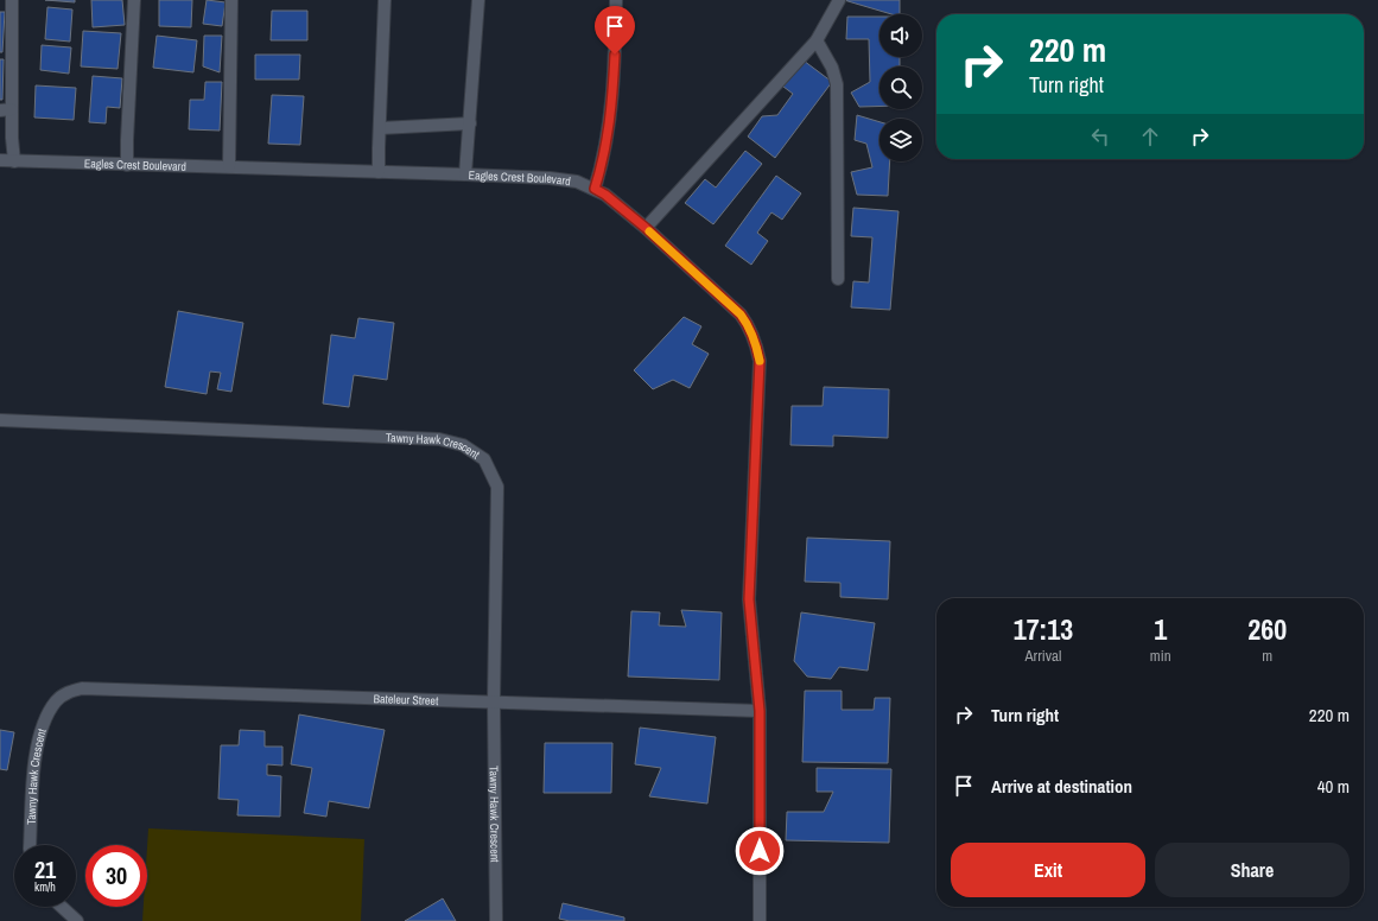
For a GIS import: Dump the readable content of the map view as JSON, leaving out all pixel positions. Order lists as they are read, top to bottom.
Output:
{
  "streets": {
    "street": ["Eagles Crest Boulevard", "Tawny Hawk Crescent", "Bateleur Street"]
  },
  "crossings": [
    ["Eagles Crest Boulevard", "Bateleur Street"],
    ["Tawny Hawk Crescent", "Bateleur Street"]
  ],
  "page": {
    "turn": ["220 m", "Turn right"],
    "eta": [
      "17:13",
      "Arrival",
      "1",
      "min",
      "260",
      "m"
    ],
    "list": [
      {
        "name": "Turn right",
        "value": "220 m"
      },
      {
        "name": "Arrive at destination",
        "value": "40 m"
      }
    ],
    "buttons": ["Exit", "Share"],
    "speed": "21 km/h",
    "limit": "30"
  }
}
